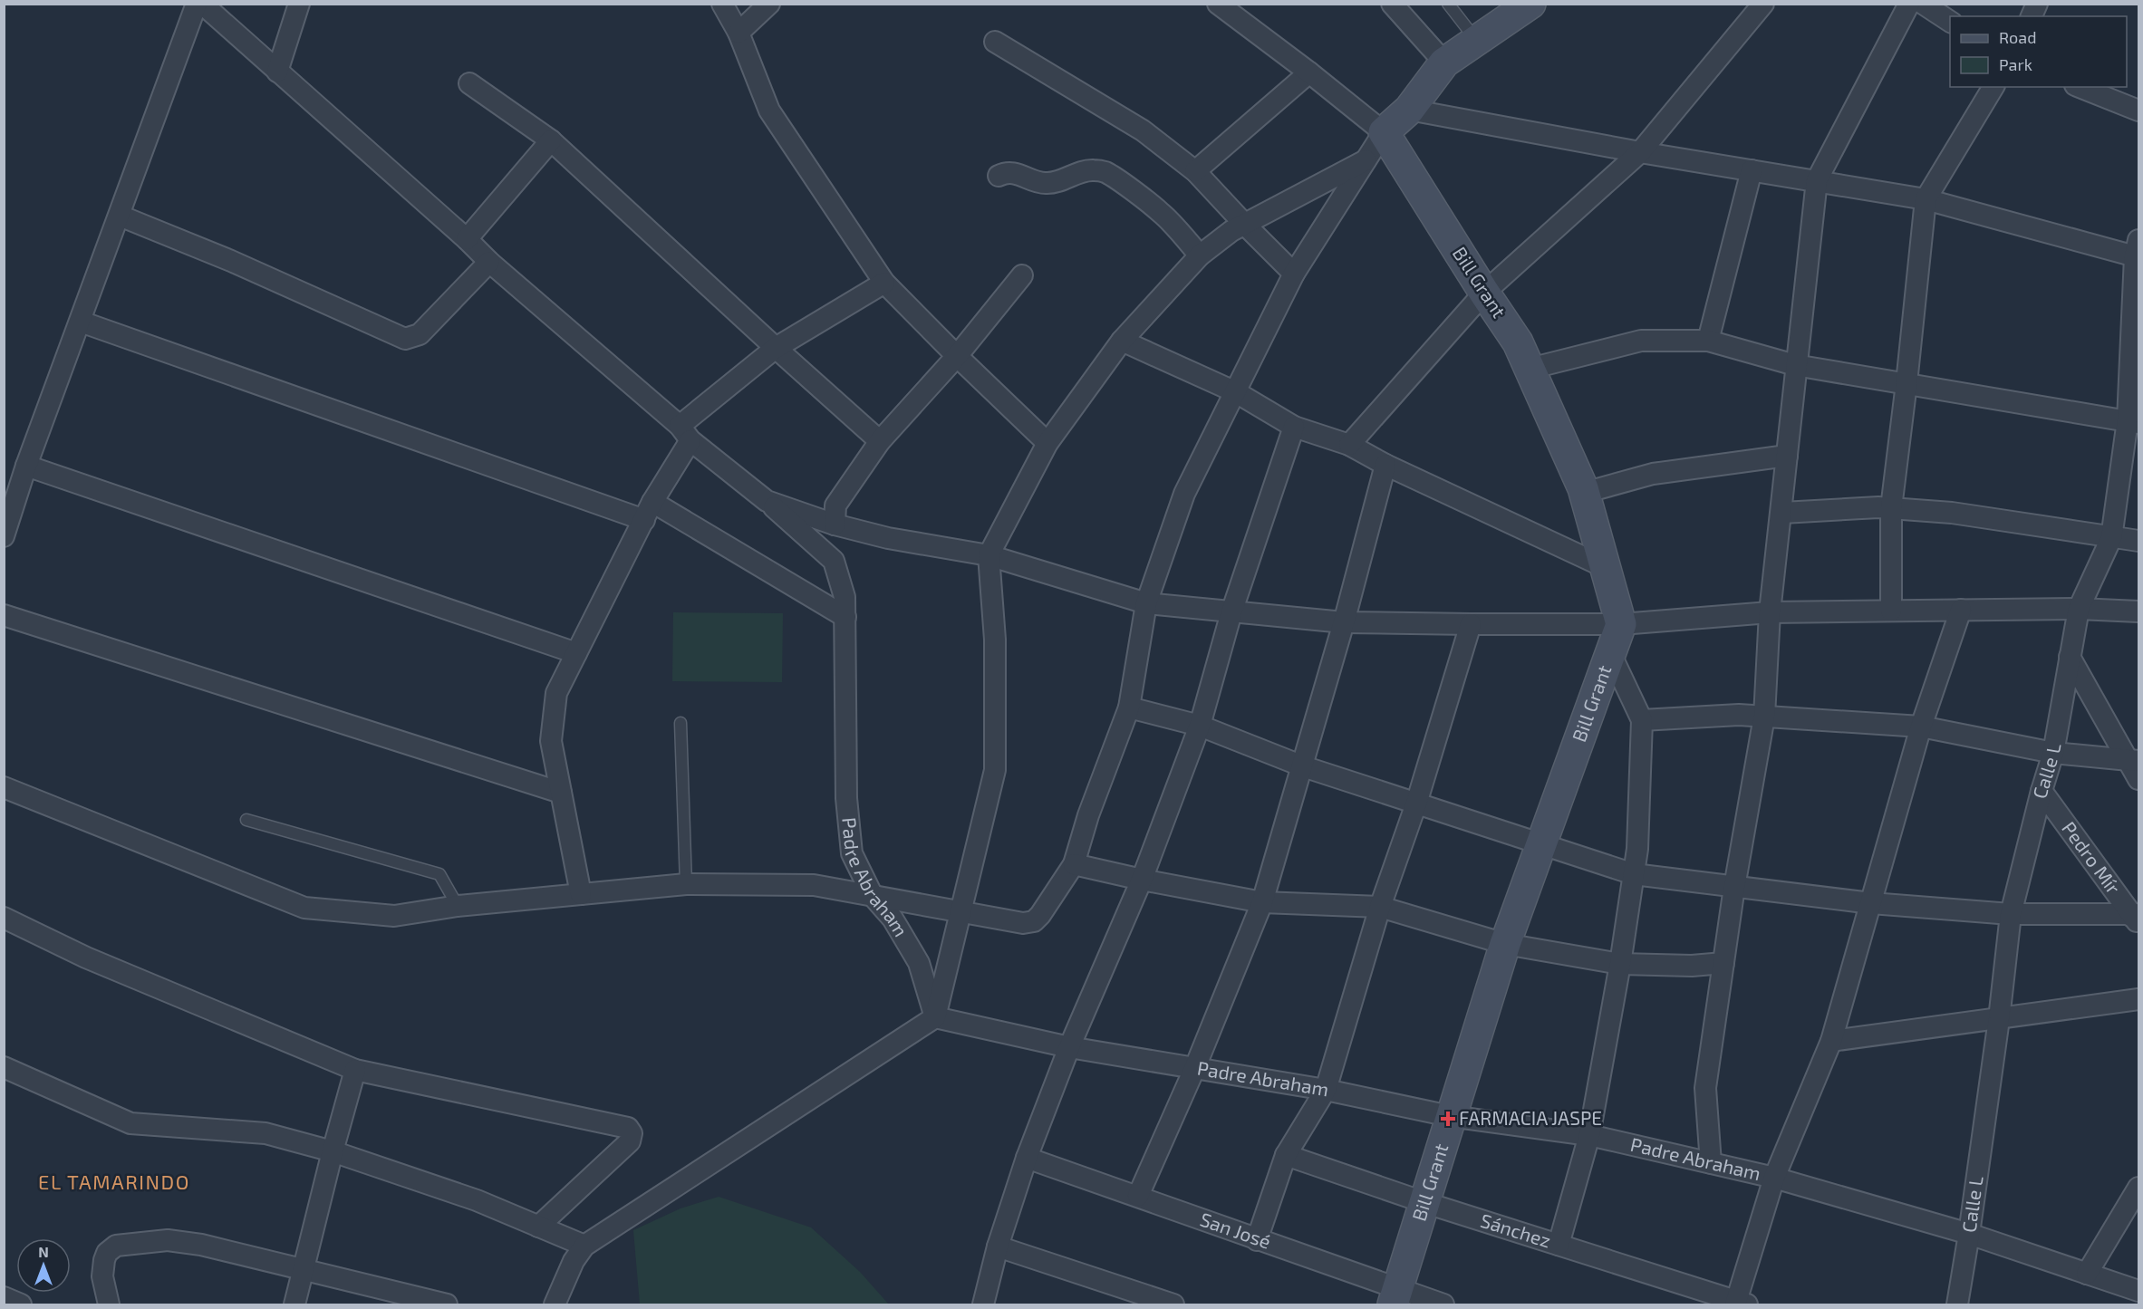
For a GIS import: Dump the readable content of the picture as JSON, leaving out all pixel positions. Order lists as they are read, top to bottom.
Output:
{
  "streets": {
    "street": [
      "Bill Grant",
      "Calle L",
      "Pedro Mír",
      "Padre Abraham",
      "Sánchez",
      "San José"
    ]
  },
  "crossings": [
    ["Bill Grant", "Padre Abraham"],
    ["Bill Grant", "Sánchez"],
    ["Bill Grant", "San José"],
    ["Calle L", "Pedro Mír"],
    ["Calle L", "Padre Abraham"]
  ],
  "districts": ["EL TAMARINDO"],
  "places": {
    "health": ["FARMACIA JASPE"]
  },
  "legend": ["Road", "Park"],
  "north": "top"
}
